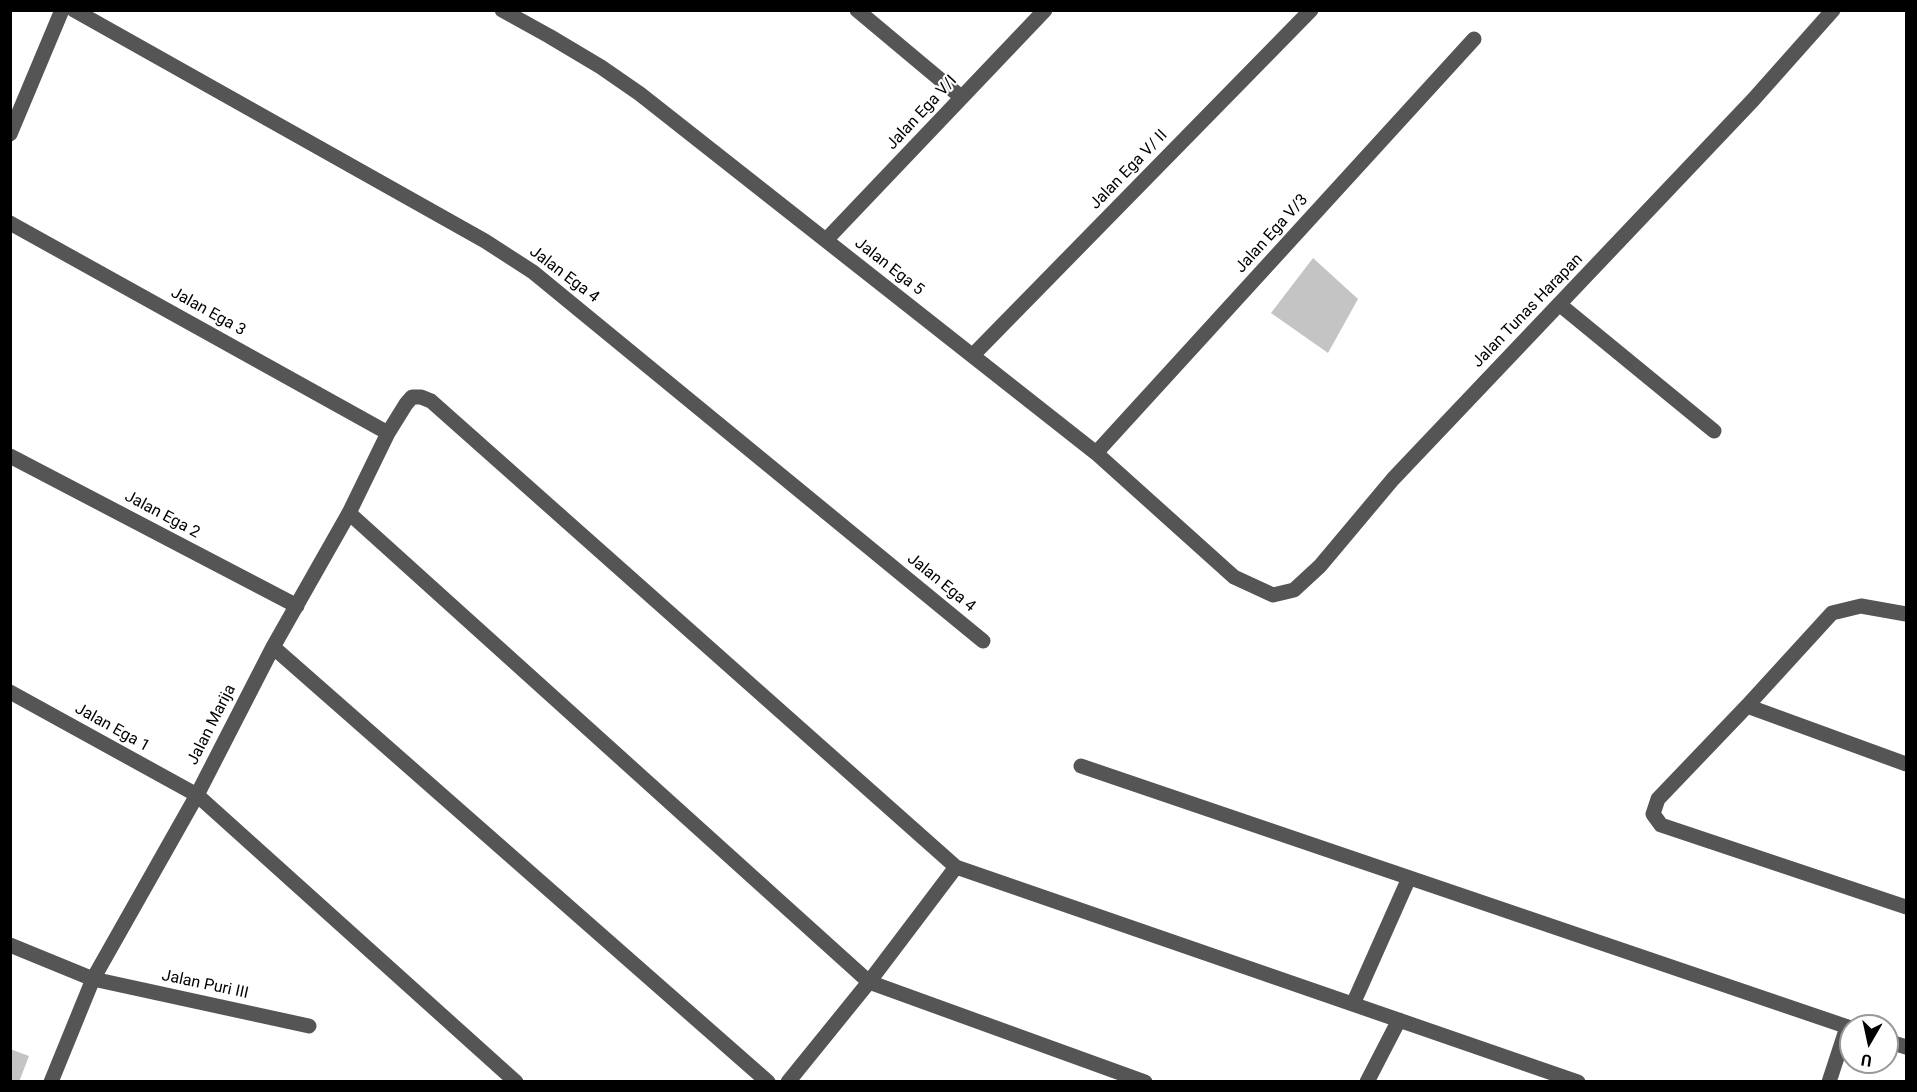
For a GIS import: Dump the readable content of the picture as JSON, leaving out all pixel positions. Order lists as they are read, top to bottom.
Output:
{
  "streets": {
    "street": [
      "Jalan Ega V/I",
      "Jalan Ega V/ II",
      "Jalan Ega V/3",
      "Jalan Ega 5",
      "Jalan Ega 4",
      "Jalan Tunas Harapan",
      "Jalan Ega 3",
      "Jalan Ega 2",
      "Jalan Marija",
      "Jalan Ega 1",
      "Jalan Puri III"
    ]
  },
  "crossings": [
    ["Jalan Ega V/I", "Jalan Ega 5"],
    ["Jalan Ega V/ II", "Jalan Ega 5"],
    ["Jalan Ega V/3", "Jalan Ega 5"],
    ["Jalan Ega 5", "Jalan Tunas Harapan"],
    ["Jalan Ega 3", "Jalan Marija"],
    ["Jalan Ega 2", "Jalan Marija"],
    ["Jalan Marija", "Jalan Ega 1"],
    ["Jalan Marija", "Jalan Puri III"]
  ],
  "north": "bottom"
}
